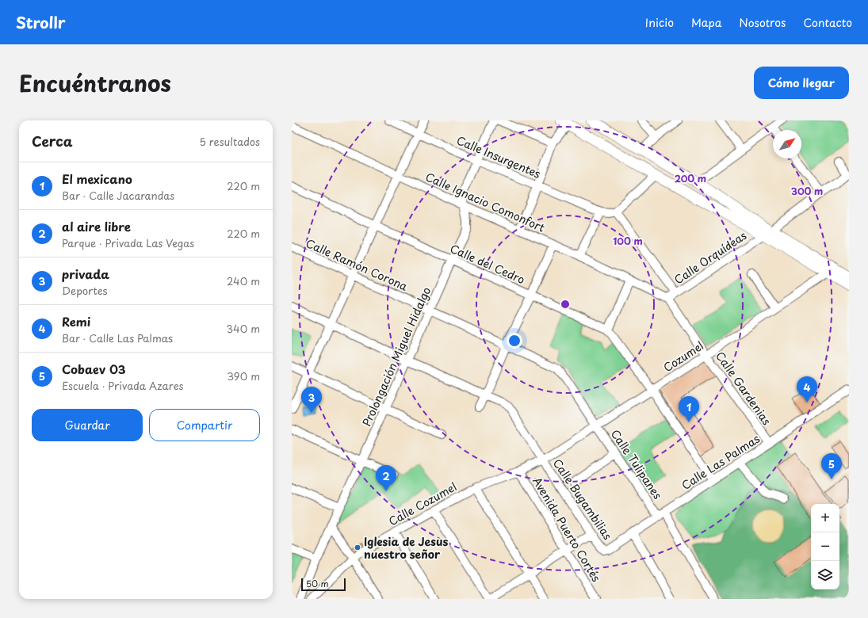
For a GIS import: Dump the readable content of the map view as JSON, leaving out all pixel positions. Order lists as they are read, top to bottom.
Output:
{
  "streets": {
    "street": [
      "Calle Insurgentes",
      "Calle Ignacio Comonfort",
      "Calle Orquídeas",
      "Calle del Cedro",
      "Calle Ramón Corona",
      "Prolongación Miguel Hidalgo",
      "Cozumel",
      "Calle Gardenias",
      "Calle Las Palmas",
      "Calle Tulipanes",
      "Calle Bugambilias",
      "Calle Cozumel",
      "Avenida Puerto Cortés"
    ]
  },
  "crossings": [
    ["Calle Insurgentes", "Prolongación Miguel Hidalgo"],
    ["Calle Ignacio Comonfort", "Calle Orquídeas"],
    ["Calle Ignacio Comonfort", "Prolongación Miguel Hidalgo"],
    ["Calle Ignacio Comonfort", "Calle Gardenias"],
    ["Calle Orquídeas", "Calle Gardenias"],
    ["Calle del Cedro", "Prolongación Miguel Hidalgo"],
    ["Calle Ramón Corona", "Prolongación Miguel Hidalgo"],
    ["Calle Ramón Corona", "Cozumel"],
    ["Calle Ramón Corona", "Calle Tulipanes"],
    ["Prolongación Miguel Hidalgo", "Calle Bugambilias"],
    ["Cozumel", "Calle Gardenias"],
    ["Cozumel", "Calle Tulipanes"],
    ["Cozumel", "Calle Bugambilias"],
    ["Cozumel", "Calle Cozumel"],
    ["Calle Gardenias", "Calle Las Palmas"],
    ["Calle Las Palmas", "Calle Tulipanes"],
    ["Calle Las Palmas", "Calle Bugambilias"],
    ["Calle Bugambilias", "Calle Cozumel"],
    ["Calle Cozumel", "Avenida Puerto Cortés"]
  ],
  "places": ["Iglesia de Jesus nuestro señor"],
  "scale_bar": "50 m",
  "north": "top right",
  "page": {
    "header": "Strollr",
    "nav": [
      "Inicio",
      "Mapa",
      "Nosotros",
      "Contacto"
    ],
    "title": "Encuéntranos",
    "buttons": [
      "Cómo llegar",
      ["Guardar", "Compartir"]
    ],
    "heading": ["Cerca", "5 resultados"],
    "list": [
      {
        "mark": "1",
        "name": "El mexicano",
        "note": "Bar · Calle Jacarandas",
        "value": "220 m"
      },
      {
        "mark": "2",
        "name": "al aire libre",
        "note": "Parque · Privada Las Vegas",
        "value": "220 m"
      },
      {
        "mark": "3",
        "name": "privada",
        "note": "Deportes",
        "value": "240 m"
      },
      {
        "mark": "4",
        "name": "Remi",
        "note": "Bar · Calle Las Palmas",
        "value": "340 m"
      },
      {
        "mark": "5",
        "name": "Cobaev 03",
        "note": "Escuela · Privada Azares",
        "value": "390 m"
      }
    ],
    "pins": [
      "4",
      "3",
      "1",
      "5",
      "2"
    ],
    "map_buttons": ["+", "−"],
    "scale": "50 m"
  },
  "rings": ["200 m", "300 m", "100 m"]
}
